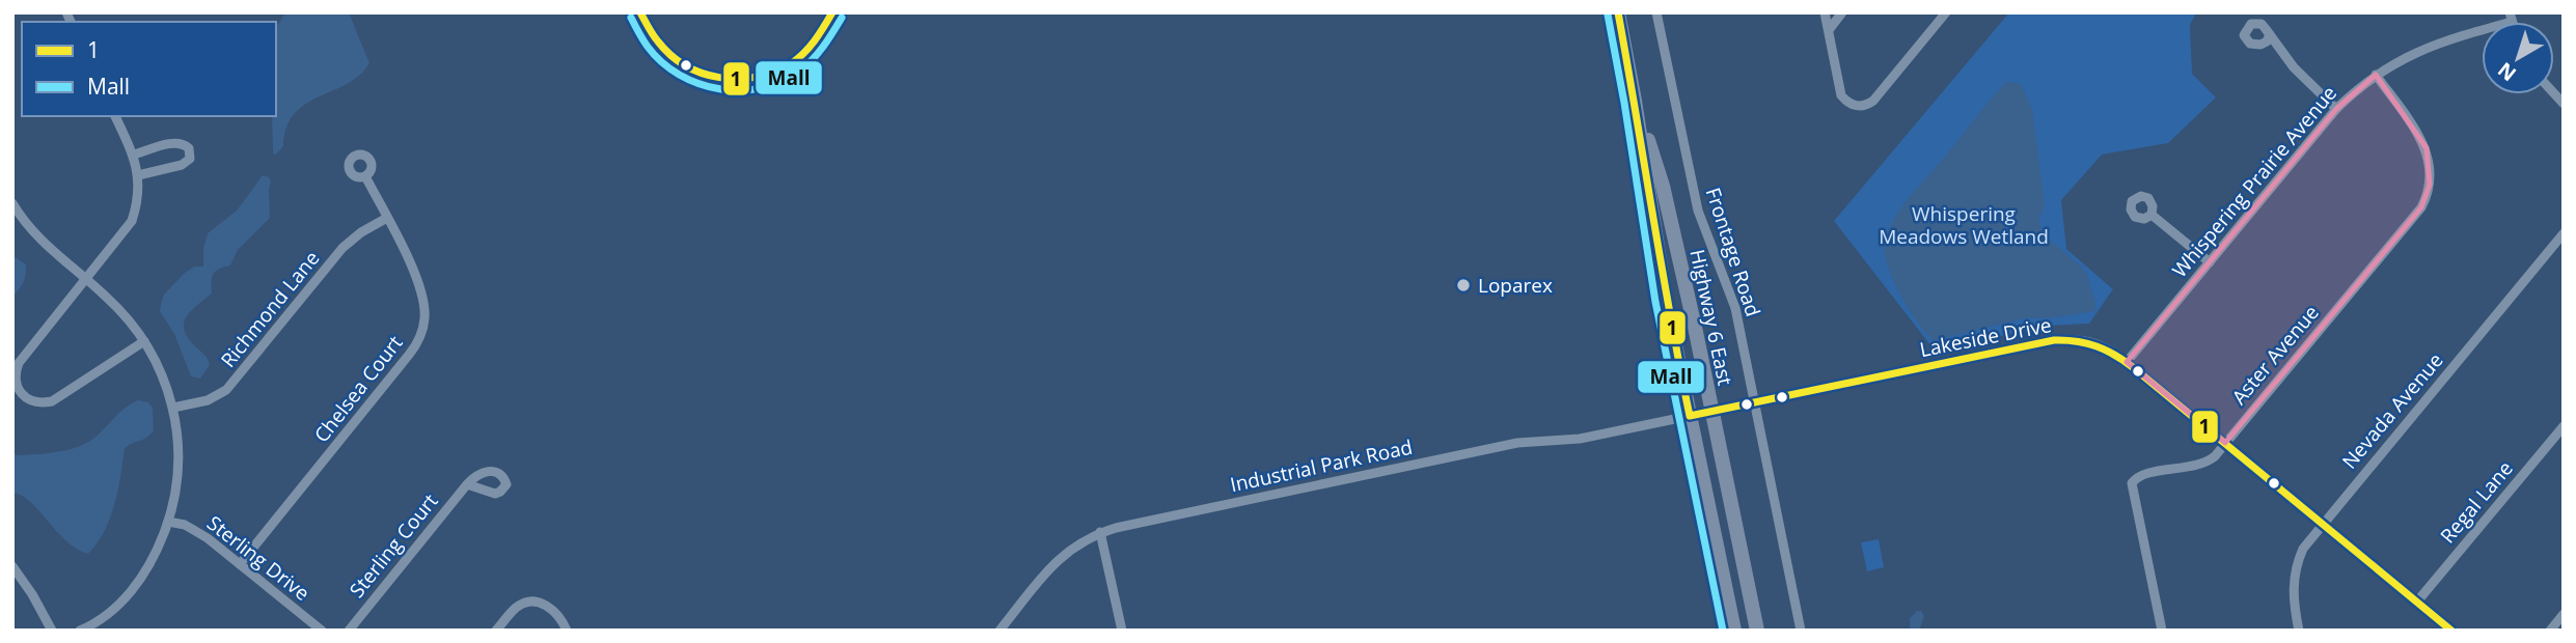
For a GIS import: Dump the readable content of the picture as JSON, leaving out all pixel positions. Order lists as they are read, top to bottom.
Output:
{
  "streets": {
    "main road": ["Highway 6 East"],
    "street": [
      "Whispering Prairie Avenue",
      "Frontage Road",
      "Richmond Lane",
      "Lakeside Drive",
      "Aster Avenue",
      "Chelsea Court",
      "Nevada Avenue",
      "Industrial Park Road",
      "Regal Lane",
      "Sterling Court",
      "Sterling Drive"
    ]
  },
  "crossings": [
    ["Whispering Prairie Avenue", "Lakeside Drive"],
    ["Whispering Prairie Avenue", "Aster Avenue"],
    ["Frontage Road", "Lakeside Drive"],
    ["Richmond Lane", "Chelsea Court"],
    ["Highway 6 East", "Lakeside Drive"],
    ["Highway 6 East", "Industrial Park Road"],
    ["Lakeside Drive", "Aster Avenue"],
    ["Lakeside Drive", "Nevada Avenue"],
    ["Lakeside Drive", "Industrial Park Road"],
    ["Lakeside Drive", "Regal Lane"],
    ["Chelsea Court", "Sterling Drive"]
  ],
  "parks": ["Whispering Meadows Wetland"],
  "places": ["Loparex"],
  "lines": ["transit line 1", "transit line Mall"],
  "legend": ["1", "Mall"],
  "north": "bottom left"
}
